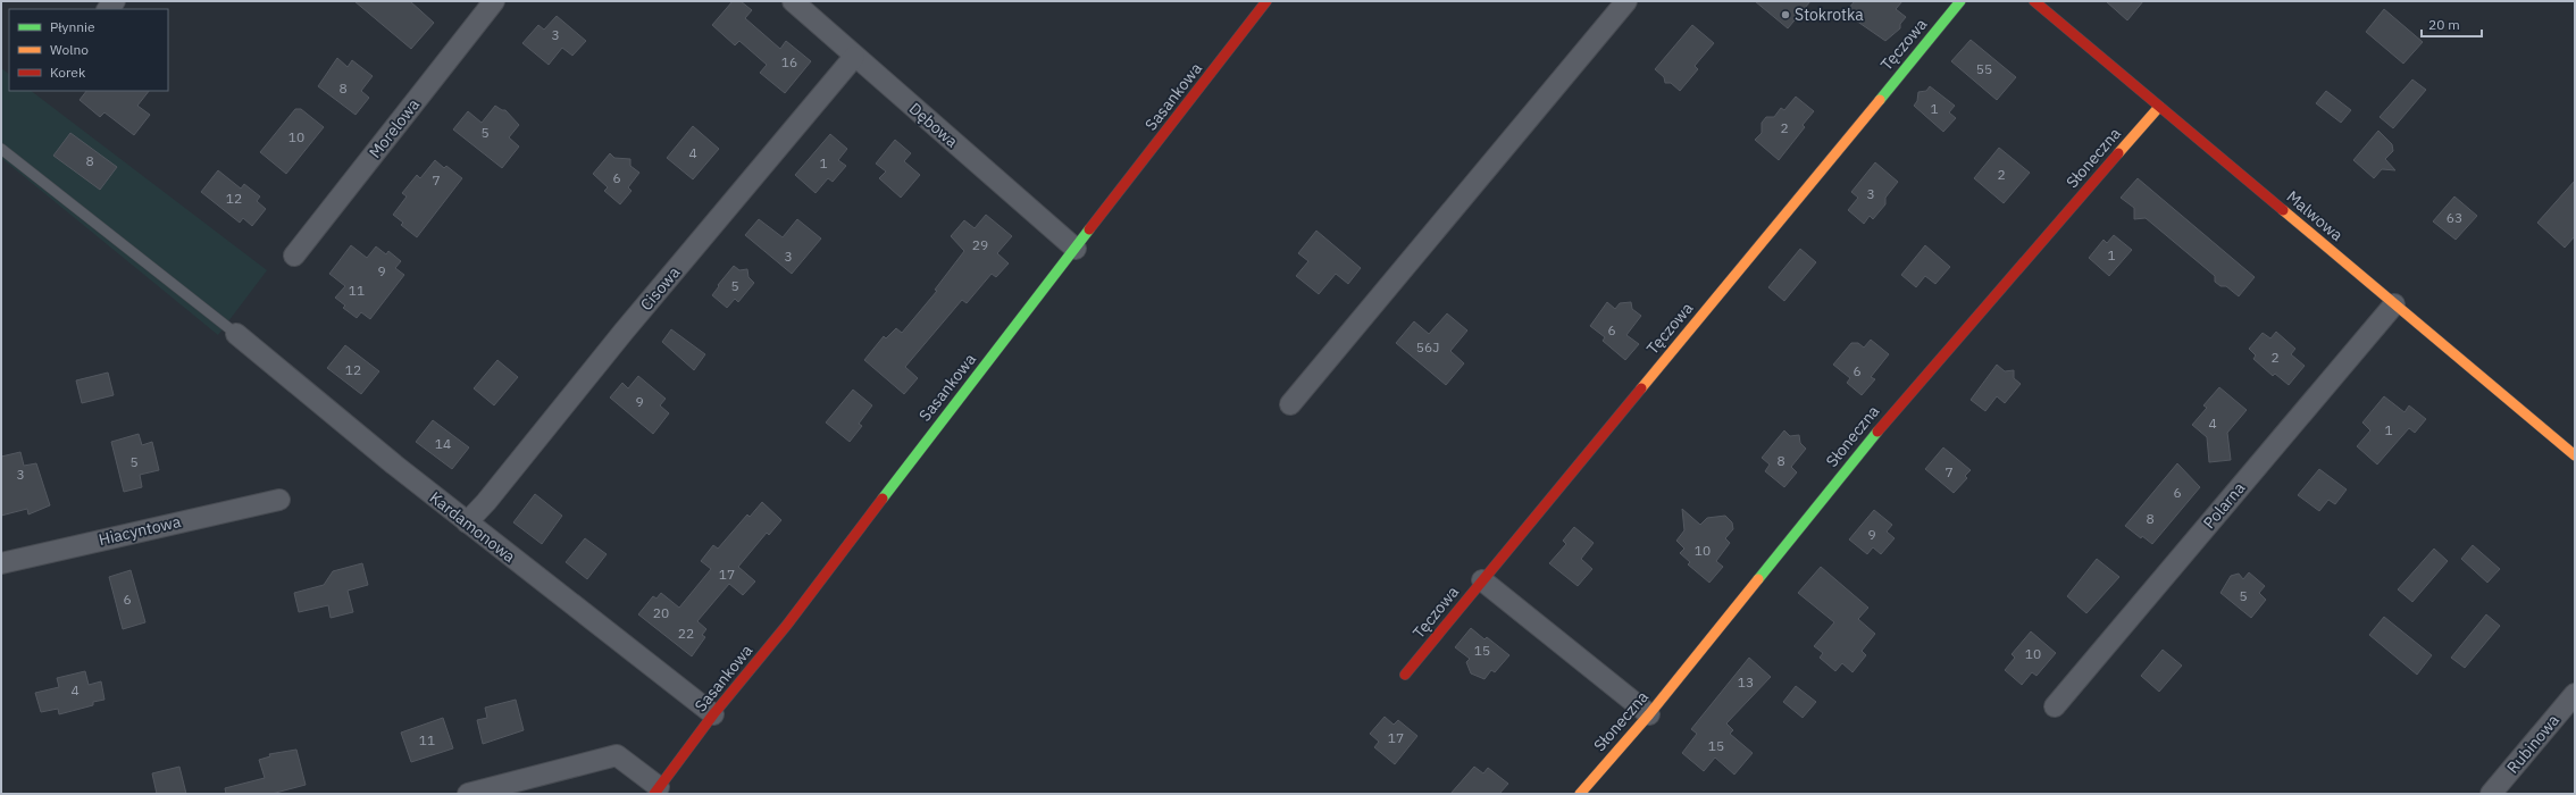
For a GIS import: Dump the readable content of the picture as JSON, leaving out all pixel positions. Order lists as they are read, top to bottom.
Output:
{
  "streets": {
    "street": [
      "Tęczowa",
      "Sasankowa",
      "Dębowa",
      "Morelowa",
      "Słoneczna",
      "Malwowa",
      "Cisowa",
      "Polarna",
      "Kardamonowa",
      "Hiacyntowa",
      "Rubinowa"
    ]
  },
  "crossings": [
    ["Sasankowa", "Dębowa"],
    ["Sasankowa", "Kardamonowa"],
    ["Dębowa", "Cisowa"],
    ["Słoneczna", "Malwowa"],
    ["Malwowa", "Polarna"],
    ["Cisowa", "Kardamonowa"]
  ],
  "places": ["Stokrotka"],
  "house_numbers": [
    "3",
    "16",
    "55",
    "8",
    "1",
    "2",
    "5",
    "10",
    "4",
    "8",
    "1",
    "2",
    "6",
    "7",
    "3",
    "12",
    "63",
    "29",
    "1",
    "3",
    "9",
    "5",
    "11",
    "6",
    "56J",
    "2",
    "12",
    "6",
    "9",
    "4",
    "1",
    "14",
    "8",
    "5",
    "7",
    "3",
    "6",
    "8",
    "9",
    "10",
    "17",
    "5",
    "6",
    "20",
    "22",
    "15",
    "10",
    "13",
    "4",
    "17",
    "11",
    "15"
  ],
  "legend": ["Płynnie", "Wolno", "Korek"],
  "scale_bar": "20 m"
}
